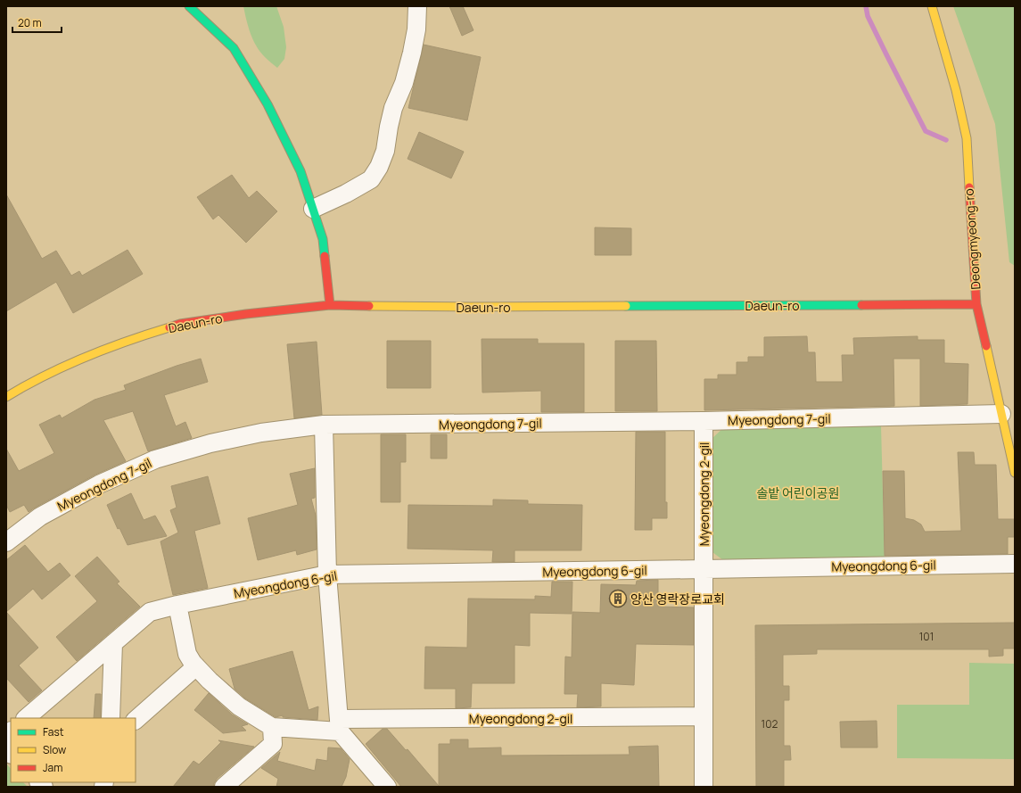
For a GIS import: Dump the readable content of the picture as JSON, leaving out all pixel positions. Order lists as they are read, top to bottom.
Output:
{
  "streets": {
    "main road": ["Deongmyeong-ro", "Daeun-ro"],
    "street": ["Myeongdong 7-gil", "Myeongdong 2-gil", "Myeongdong 6-gil"]
  },
  "crossings": [
    ["Deongmyeong-ro", "Daeun-ro"],
    ["Deongmyeong-ro", "Myeongdong 7-gil"],
    ["Myeongdong 7-gil", "Myeongdong 2-gil"],
    ["Myeongdong 2-gil", "Myeongdong 6-gil"]
  ],
  "parks": ["솔밭 어린이공원"],
  "places": {
    "building": ["양산 영락장로교회"]
  },
  "house_numbers": ["101", "102"],
  "legend": ["Fast", "Slow", "Jam"],
  "scale_bar": "20 m"
}
